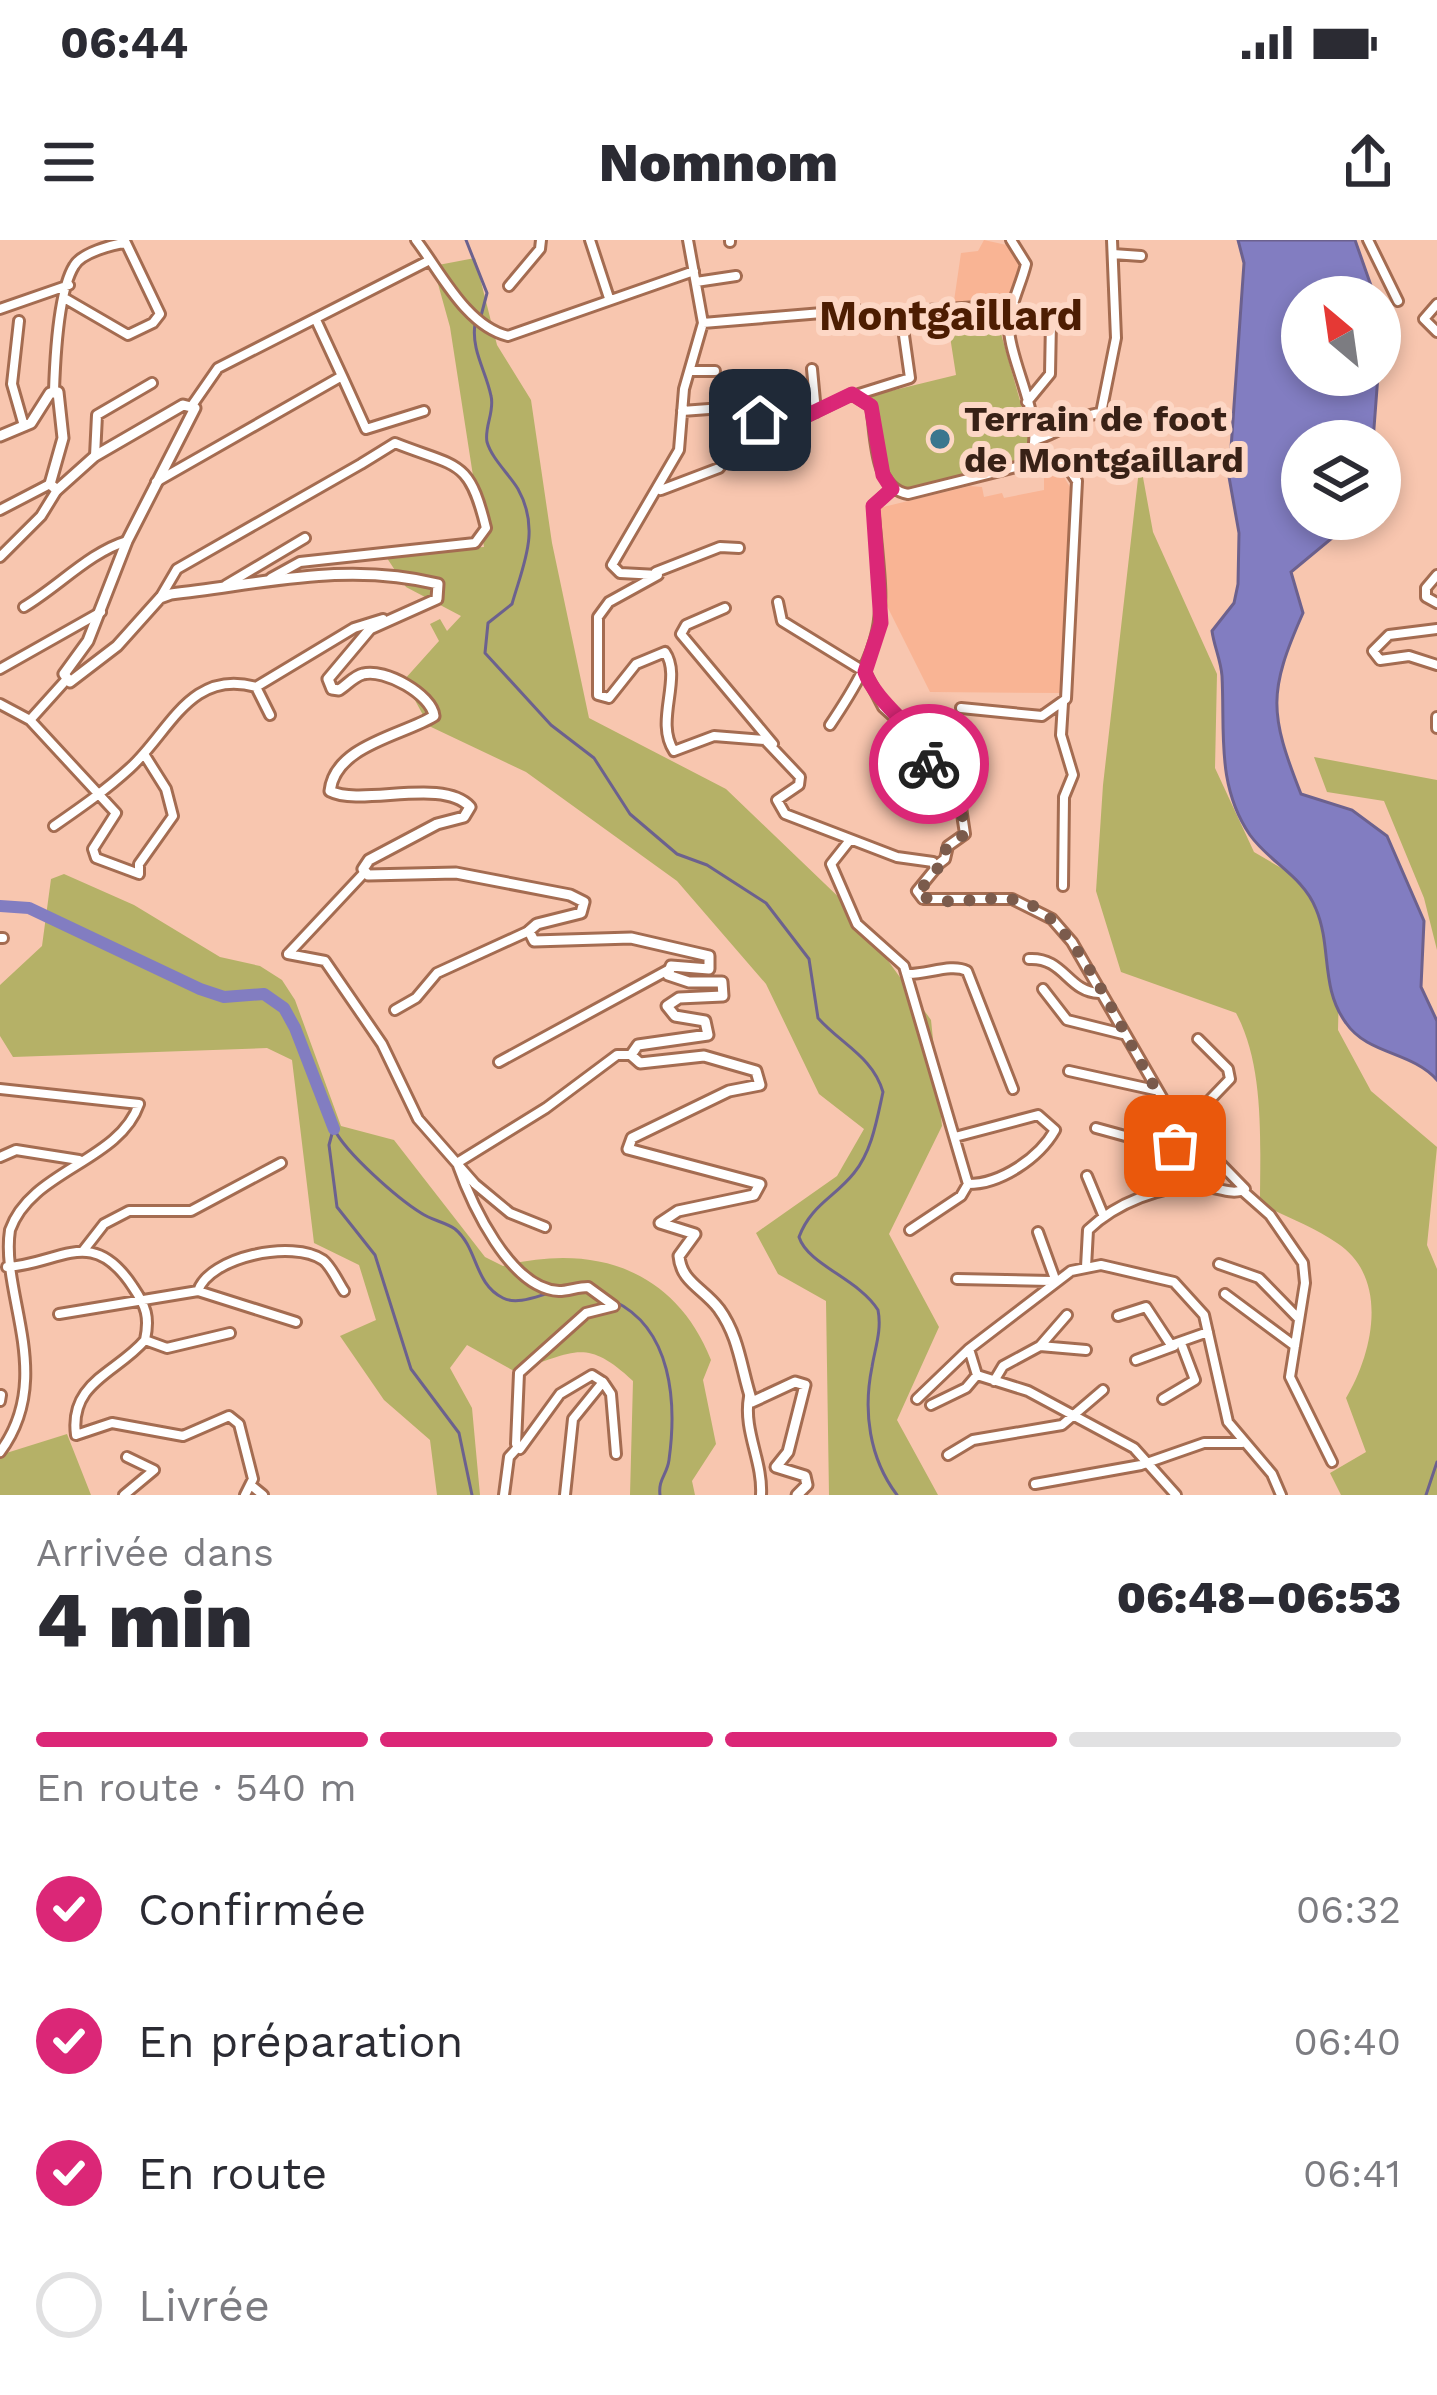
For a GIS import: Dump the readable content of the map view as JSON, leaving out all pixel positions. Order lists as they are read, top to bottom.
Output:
{
  "districts": ["Montgaillard"],
  "places": ["Terrain de foot de Montgaillard"],
  "north": "top left",
  "page": {
    "status": "06:44",
    "header": "Nomnom",
    "heading": ["4 min", "Arrivée dans", "06:48–06:53"],
    "bar": "En route · 540 m",
    "list": [
      ["Confirmée", "06:32"],
      ["En préparation", "06:40"],
      ["En route", "06:41"],
      "Livrée"
    ]
  }
}
